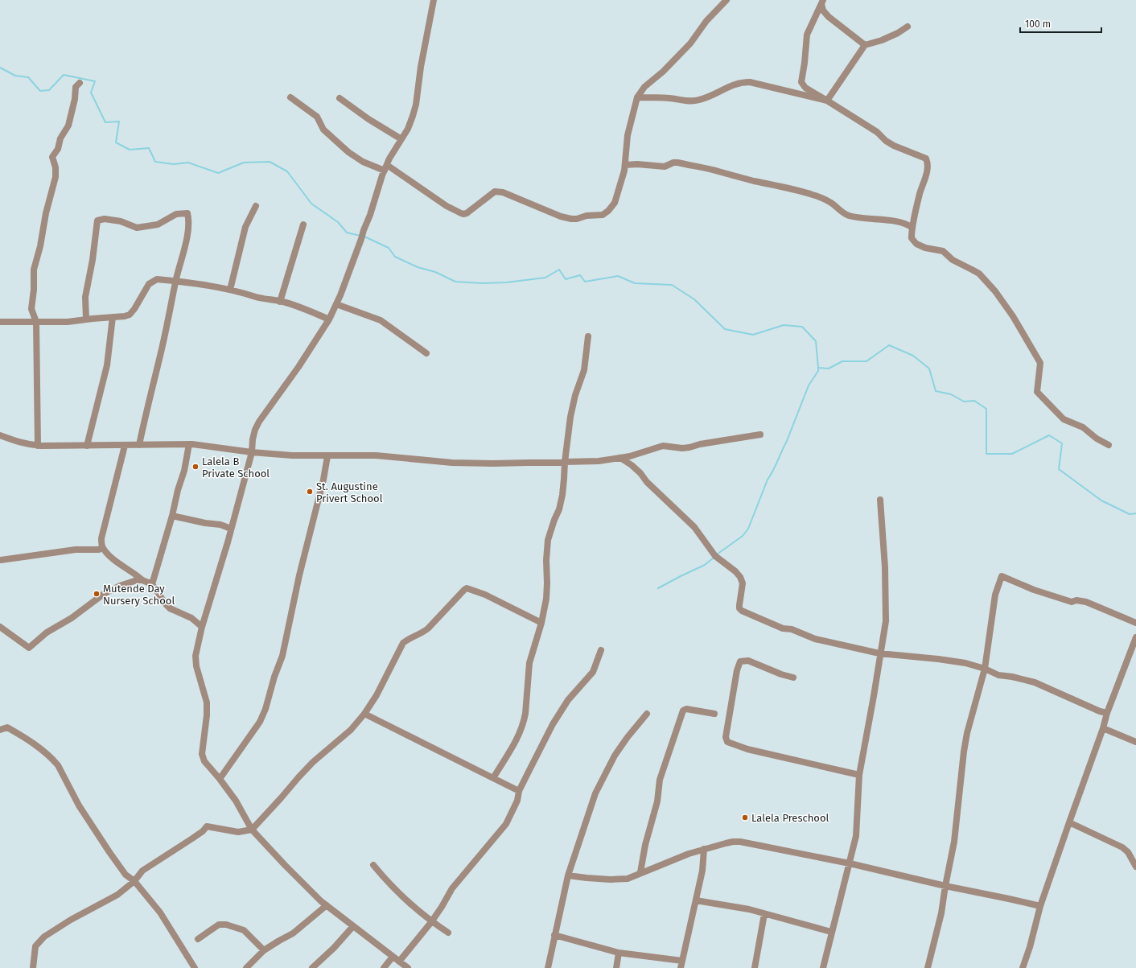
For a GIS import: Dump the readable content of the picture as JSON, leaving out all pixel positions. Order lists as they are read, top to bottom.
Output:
{
  "places": [
    "Lalela B Private School",
    "St. Augustine Privert School",
    "Mutende Day Nursery School",
    "Lalela Preschool"
  ],
  "scale_bar": "100 m"
}
